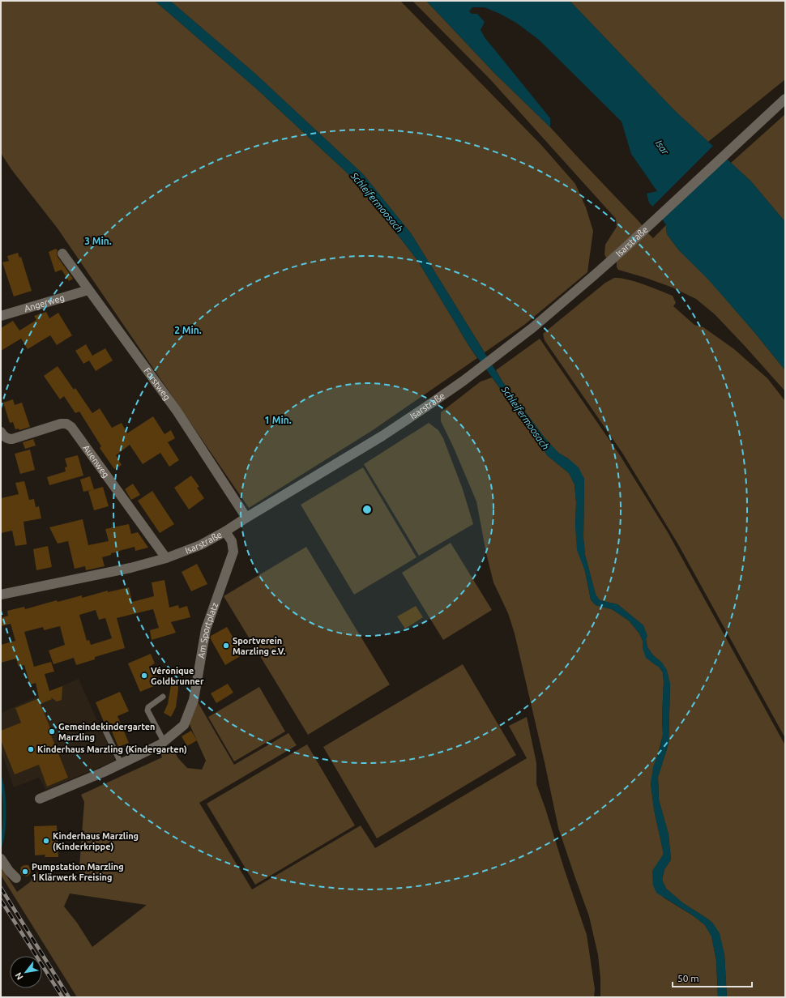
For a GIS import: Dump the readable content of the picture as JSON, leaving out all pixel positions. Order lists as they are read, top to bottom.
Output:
{
  "streets": {
    "street": [
      "Isarstraße",
      "Angerweg",
      "Forstweg",
      "Auenweg",
      "Am Sportplatz"
    ]
  },
  "crossings": [
    ["Isarstraße", "Forstweg"],
    ["Isarstraße", "Auenweg"],
    ["Isarstraße", "Am Sportplatz"],
    ["Angerweg", "Forstweg"]
  ],
  "water": ["Isar", "Schleifermoosach"],
  "places": [
    "Sportverein Marzling e.V.",
    "Véronique Goldbrunner",
    "Gemeindekindergarten Marzling",
    "Kinderhaus Marzling (Kindergarten)",
    "Kinderhaus Marzling (Kinderkrippe)",
    "Pumpstation Marzling 1 Klärwerk Freising"
  ],
  "scale_bar": "50 m",
  "north": "bottom left",
  "rings": ["3 Min.", "2 Min.", "1 Min."]
}
